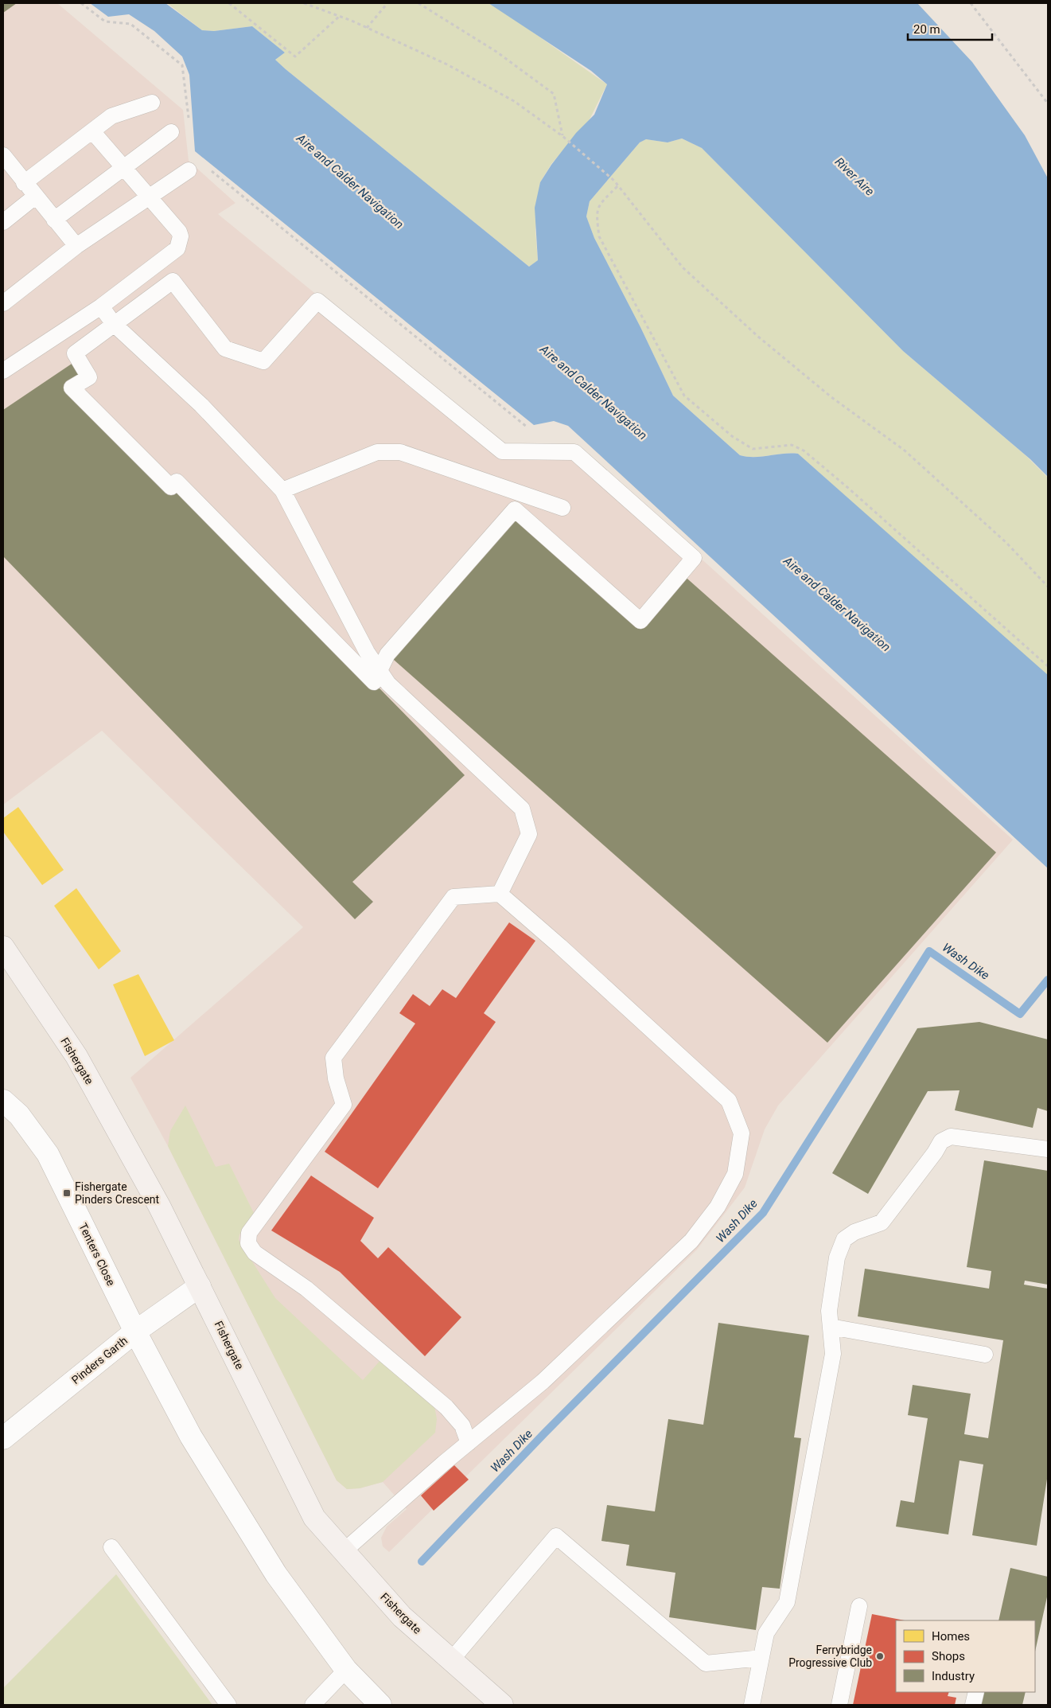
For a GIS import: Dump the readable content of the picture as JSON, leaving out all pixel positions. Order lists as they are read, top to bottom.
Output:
{
  "streets": {
    "main road": ["Fishergate"],
    "street": ["Tenters Close", "Pinders Garth"]
  },
  "crossings": [
    ["Fishergate", "Pinders Garth"],
    ["Tenters Close", "Pinders Garth"]
  ],
  "water": ["River Aire", "Aire and Calder Navigation", "Wash Dike"],
  "places": {
    "transit": ["Fishergate Pinders Crescent"],
    "other": ["Ferrybridge Progressive Club"]
  },
  "legend": ["Homes", "Shops", "Industry"],
  "scale_bar": "20 m"
}
